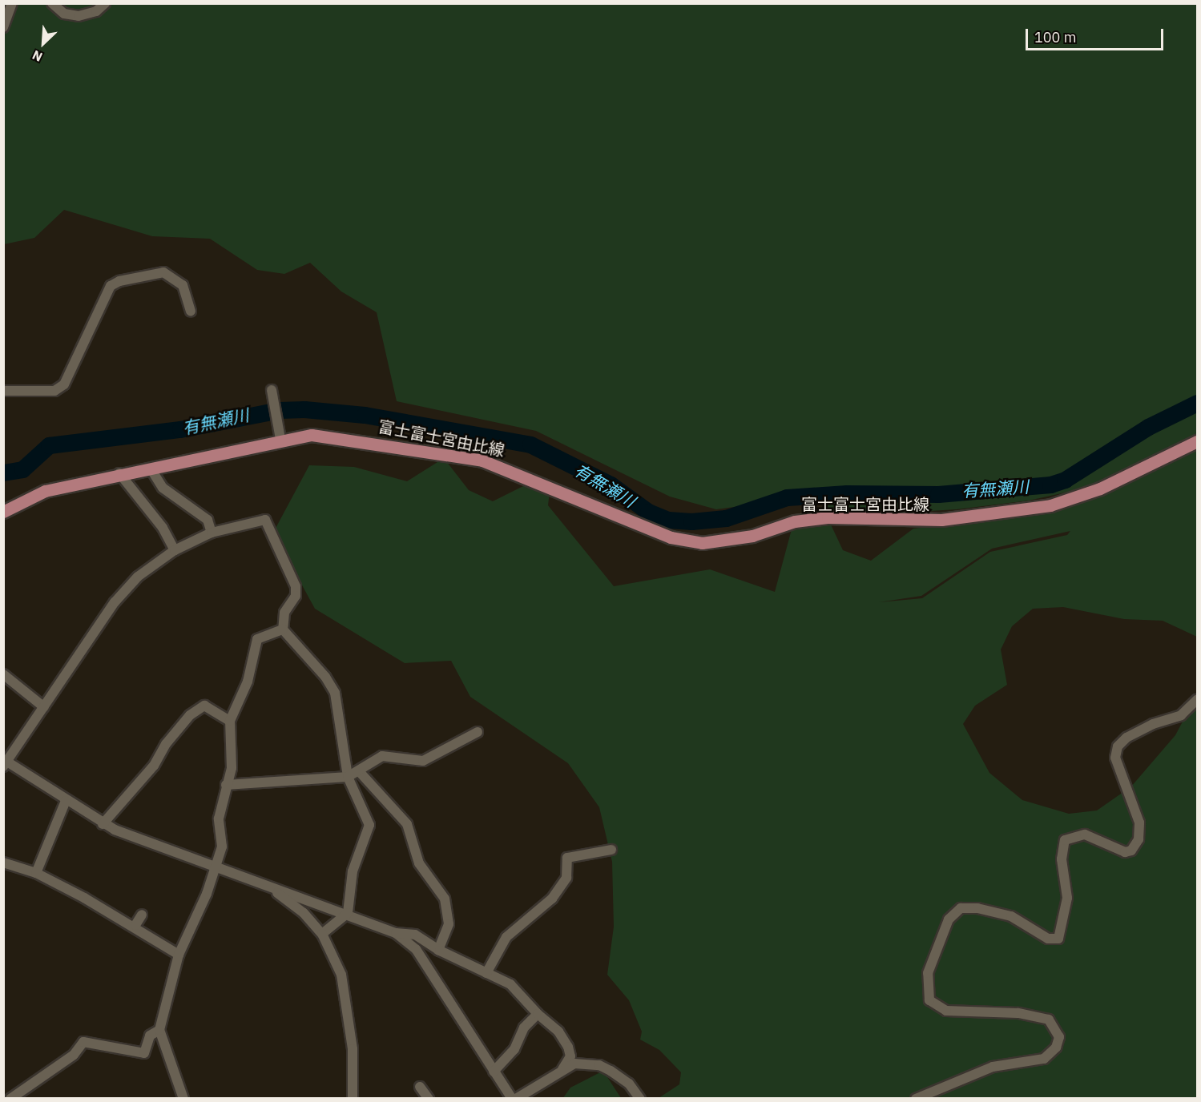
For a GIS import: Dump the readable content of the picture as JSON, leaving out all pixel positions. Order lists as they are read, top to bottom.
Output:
{
  "streets": {
    "main road": ["富士富士宮由比線"]
  },
  "water": ["有無瀬川"],
  "scale_bar": "100 m",
  "north": "bottom left"
}
